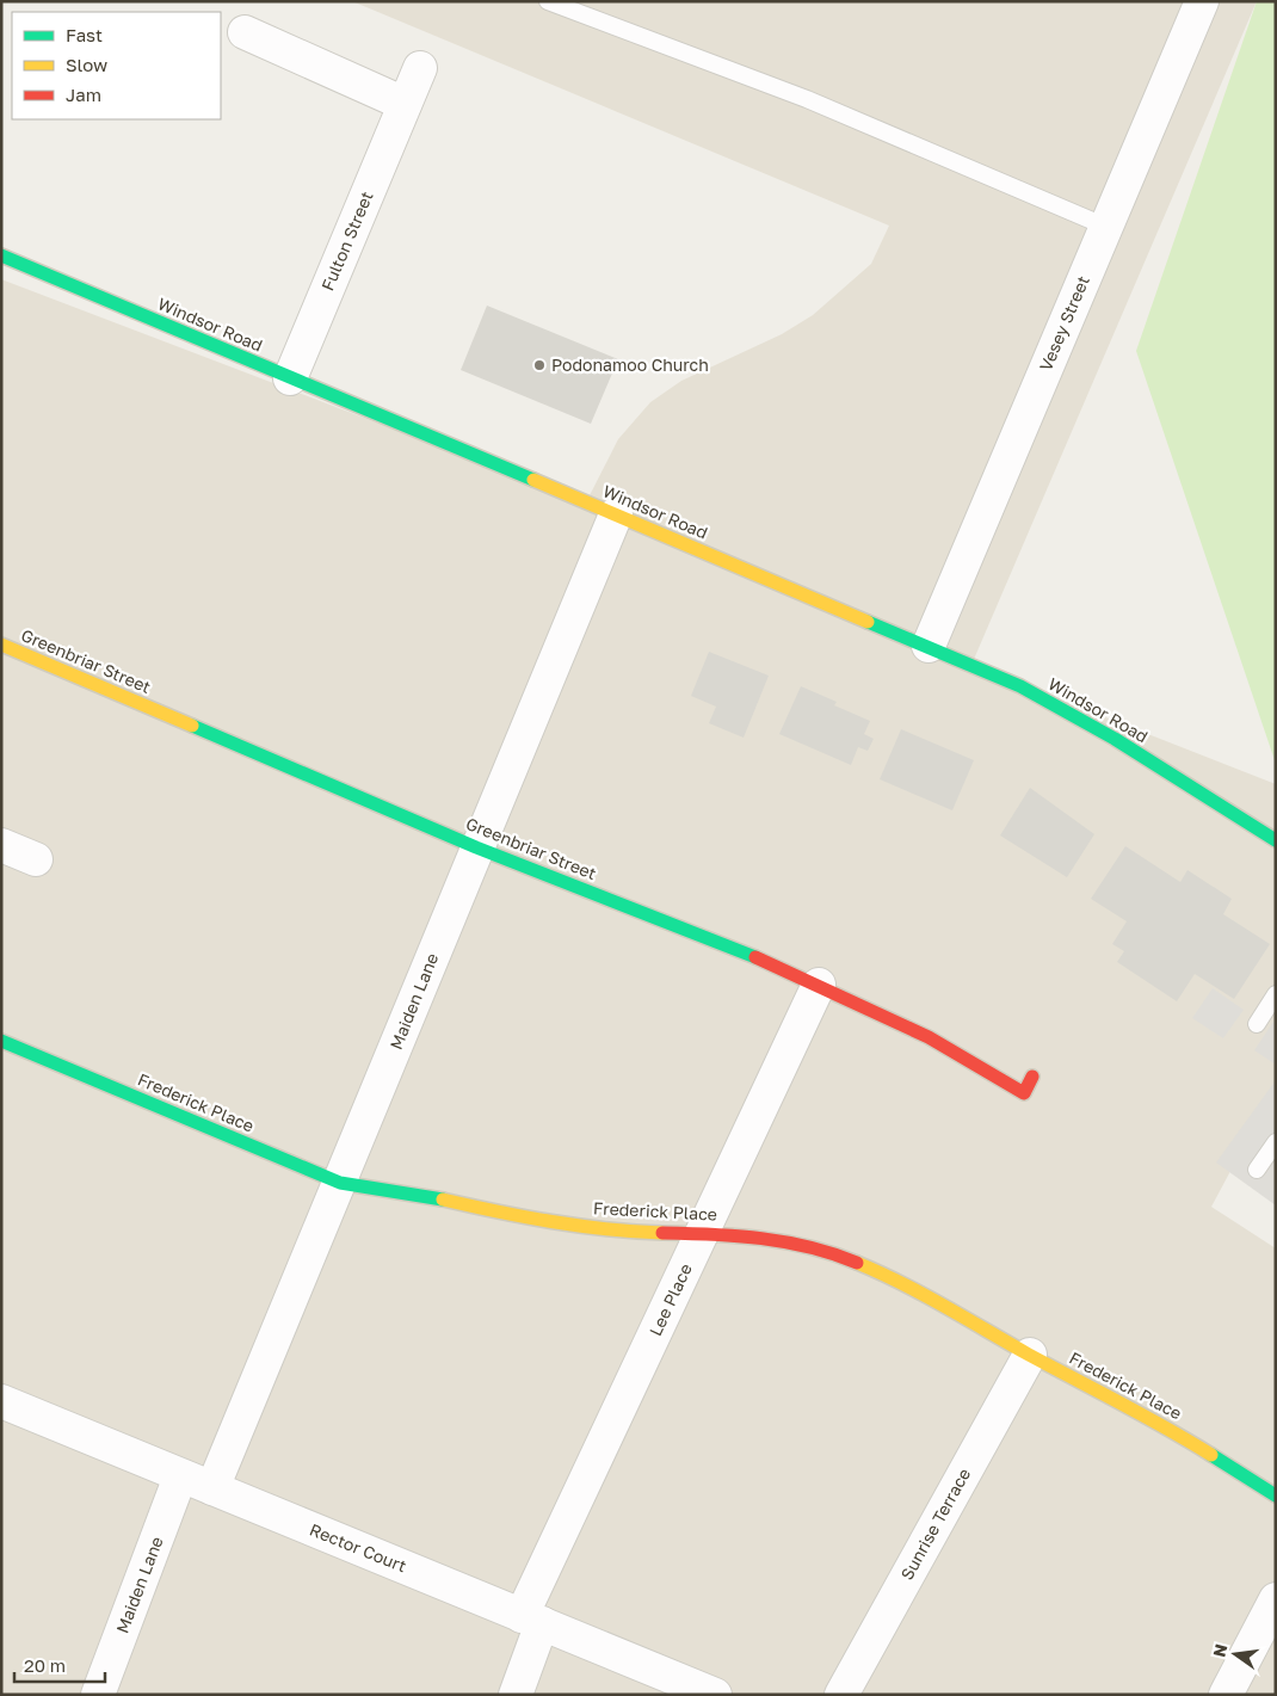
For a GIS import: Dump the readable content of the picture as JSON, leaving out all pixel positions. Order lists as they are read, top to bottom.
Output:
{
  "streets": {
    "street": [
      "Fulton Street",
      "Vesey Street",
      "Windsor Road",
      "Greenbriar Street",
      "Maiden Lane",
      "Frederick Place",
      "Lee Place",
      "Sunrise Terrace",
      "Rector Court"
    ]
  },
  "crossings": [
    ["Fulton Street", "Windsor Road"],
    ["Vesey Street", "Windsor Road"],
    ["Windsor Road", "Maiden Lane"],
    ["Greenbriar Street", "Maiden Lane"],
    ["Greenbriar Street", "Lee Place"],
    ["Maiden Lane", "Frederick Place"],
    ["Maiden Lane", "Rector Court"],
    ["Frederick Place", "Lee Place"],
    ["Frederick Place", "Sunrise Terrace"],
    ["Lee Place", "Rector Court"]
  ],
  "places": ["Podonamoo Church"],
  "legend": ["Fast", "Slow", "Jam"],
  "scale_bar": "20 m",
  "north": "left"
}
